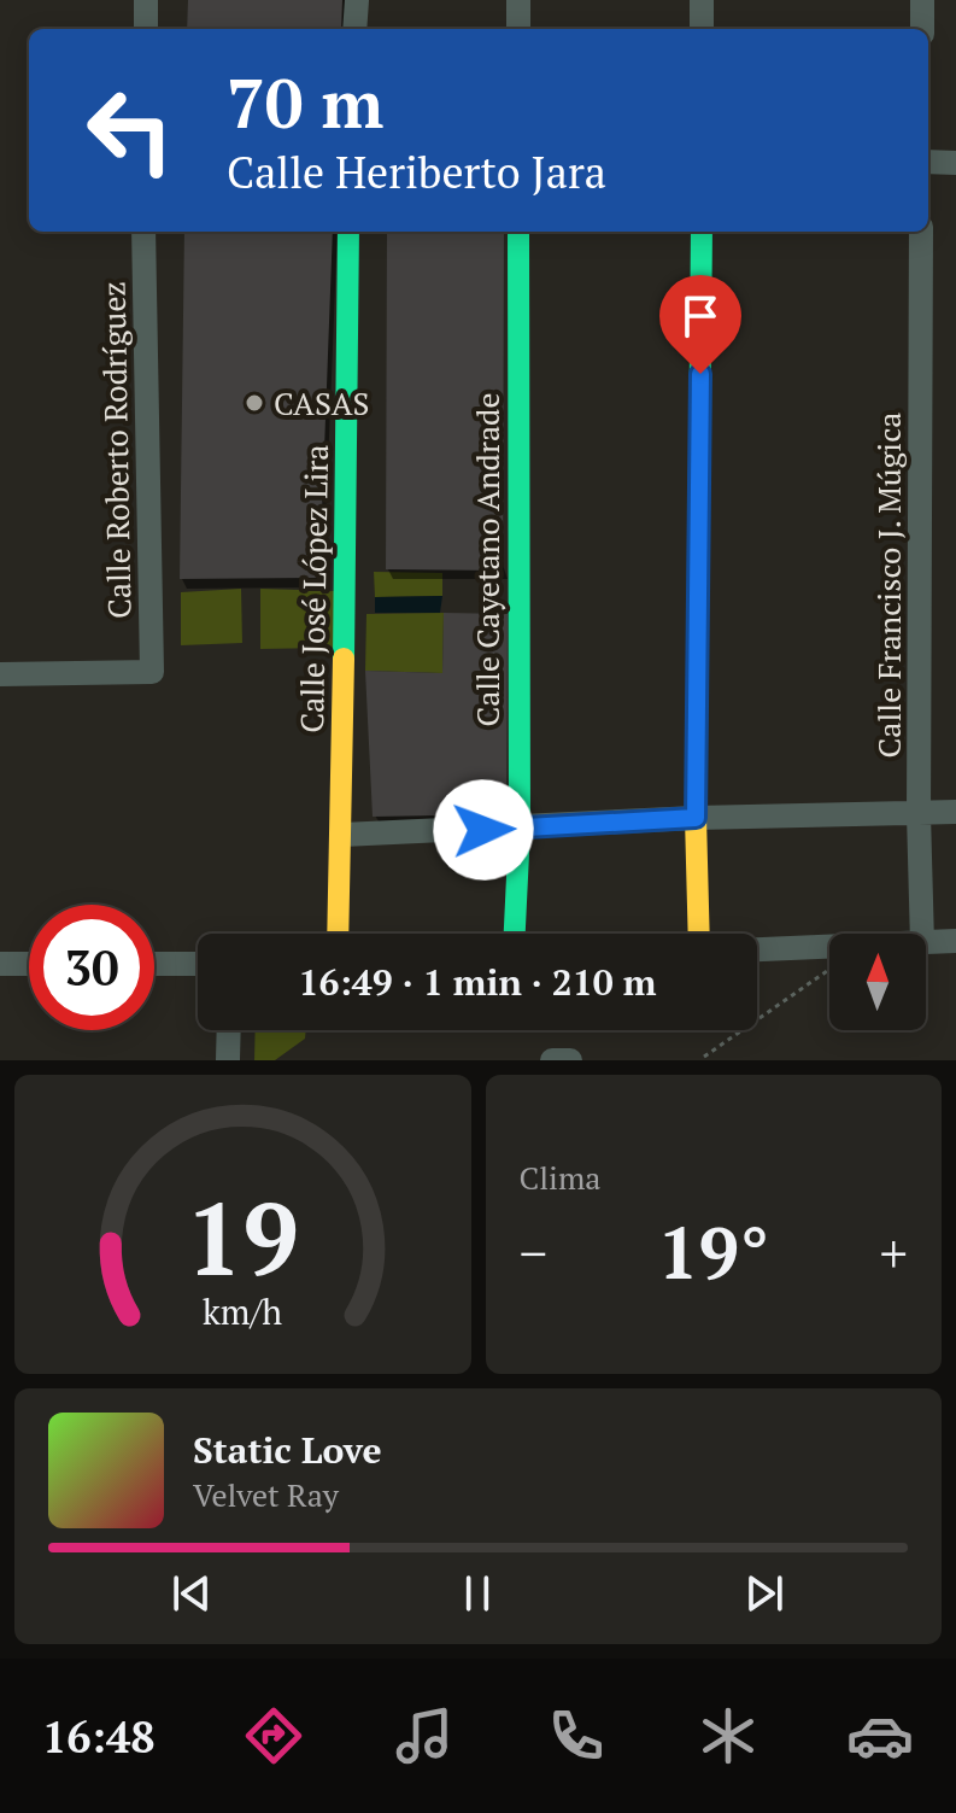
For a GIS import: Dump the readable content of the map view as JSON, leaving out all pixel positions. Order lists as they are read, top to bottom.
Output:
{
  "streets": {
    "street": [
      "Calle Roberto Rodríguez",
      "Calle Cayetano Andrade",
      "Calle Francisco J. Múgica",
      "Calle José López Lira"
    ]
  },
  "places": ["CASAS"],
  "north": "top",
  "page": {
    "turn": ["70 m", "Calle Heriberto Jara"],
    "limit": "30",
    "trip": "16:49 · 1 min · 210 m",
    "tile": "Clima",
    "heat": ["−", "19°", "+"],
    "song": ["Static Love", "Velvet Ray"],
    "tabs": "16:48",
    "gauge": ["19", "km/h"]
  }
}
